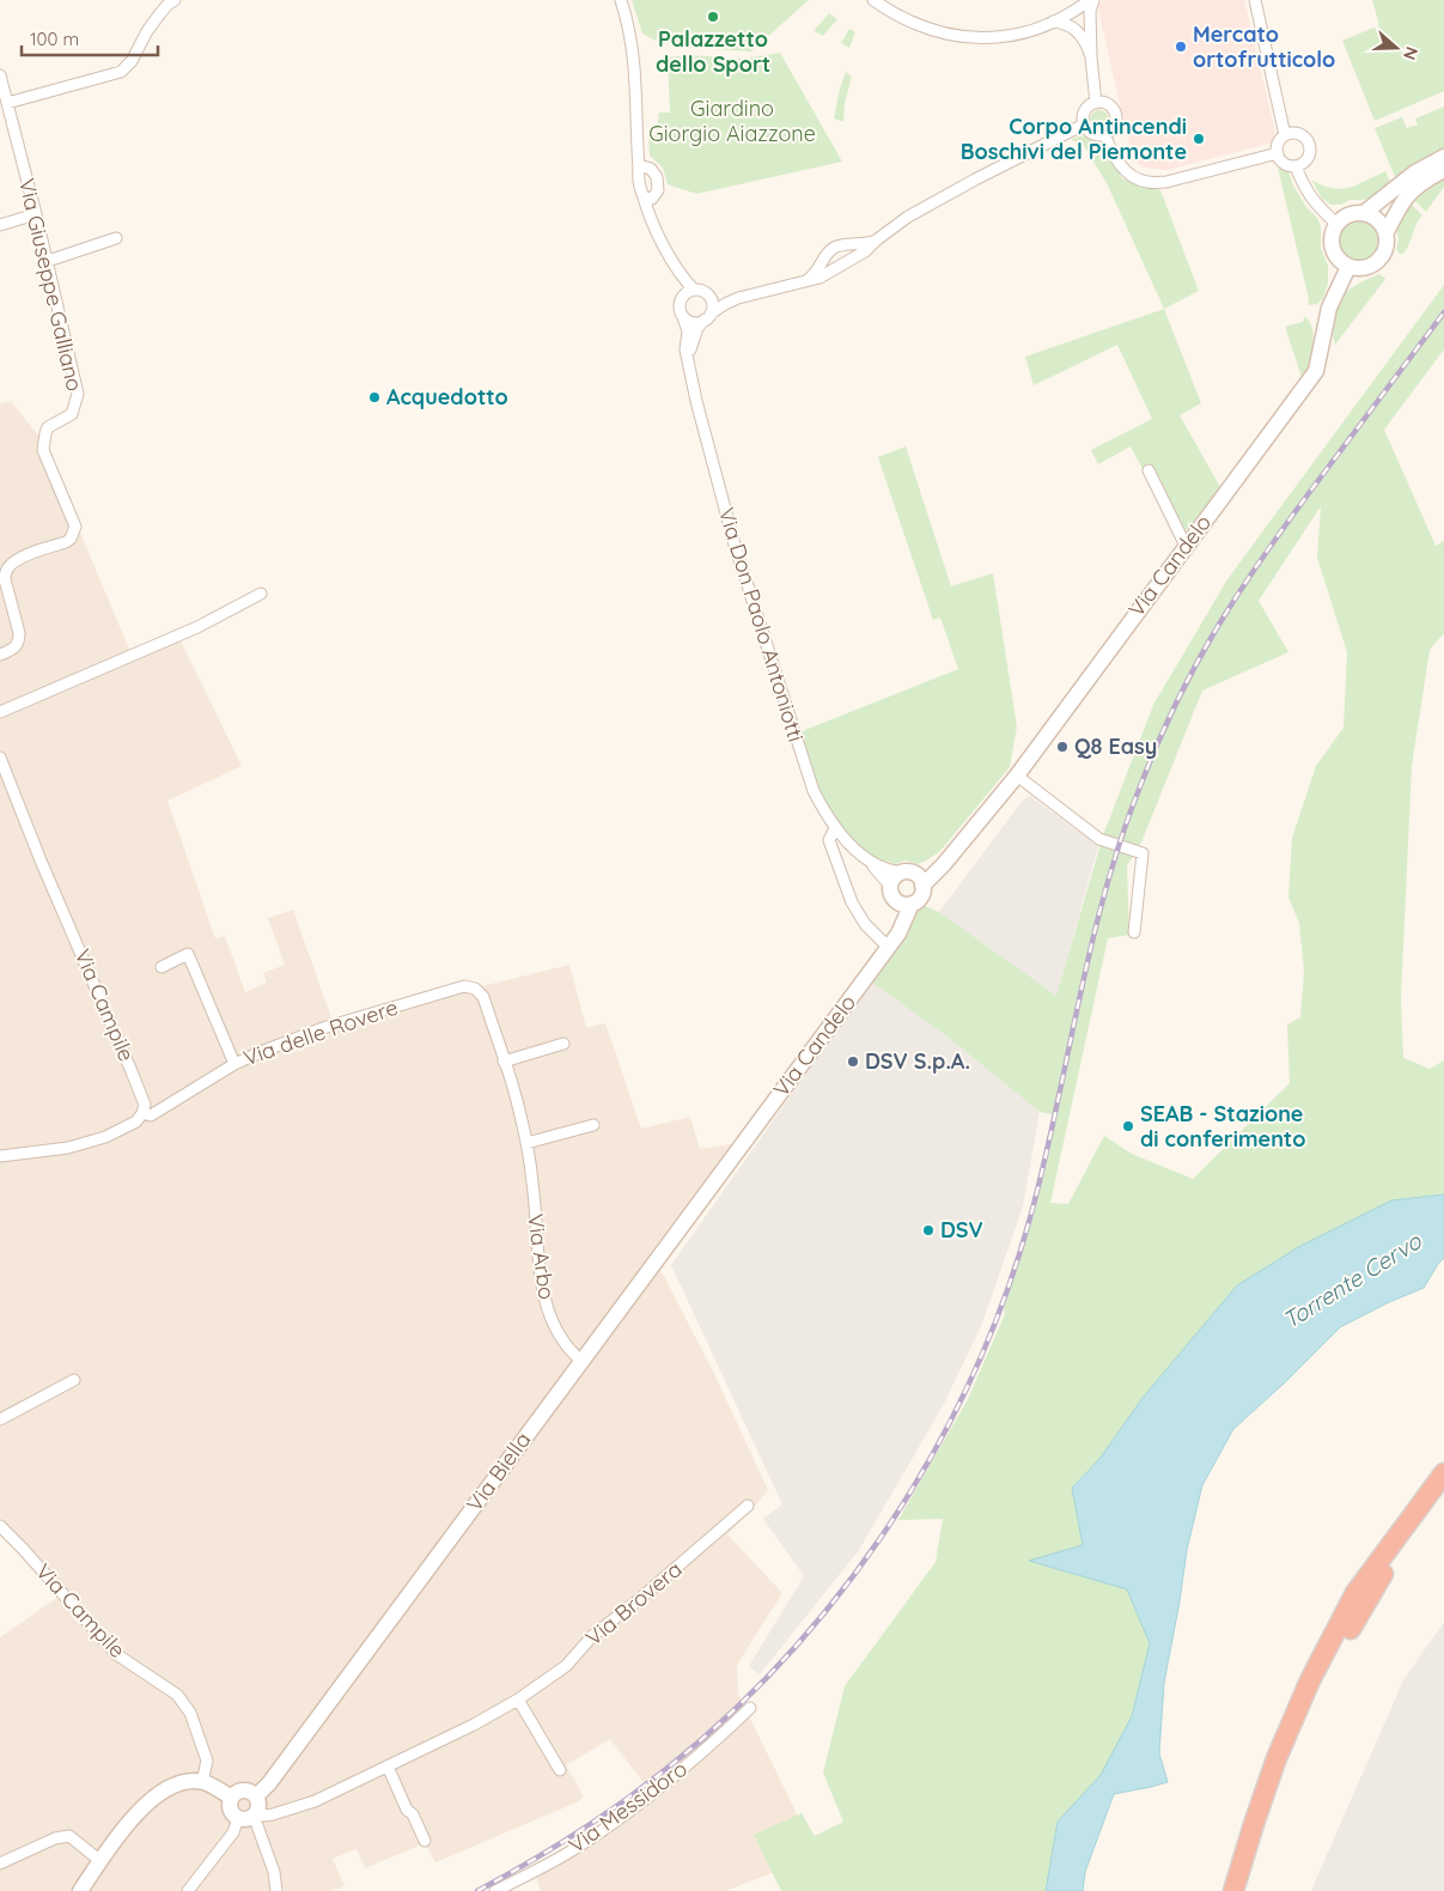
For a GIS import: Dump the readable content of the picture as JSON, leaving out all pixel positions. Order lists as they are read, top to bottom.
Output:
{
  "streets": {
    "street": [
      "Via Giuseppe Galliano",
      "Via Candelo",
      "Via Don Paolo Antoniotti",
      "Via Campile",
      "Via delle Rovere",
      "Via Arbo",
      "Via Biella",
      "Via Brovera",
      "Via Messidoro"
    ]
  },
  "crossings": [
    ["Via Candelo", "Via Don Paolo Antoniotti"],
    ["Via Candelo", "Via Biella"],
    ["Via Campile", "Via delle Rovere"],
    ["Via delle Rovere", "Via Arbo"],
    ["Via Arbo", "Via Biella"],
    ["Via Biella", "Via Brovera"]
  ],
  "water": ["Torrente Cervo"],
  "parks": ["Giardino Giorgio Aiazzone"],
  "places": [
    "Palazzetto dello Sport",
    "Mercato ortofrutticolo",
    "Corpo Antincendi Boschivi del Piemonte",
    "Acquedotto",
    "Q8 Easy",
    "DSV S.p.A.",
    "SEAB - Stazione di conferimento",
    "DSV"
  ],
  "scale_bar": "100 m",
  "north": "right"
}
